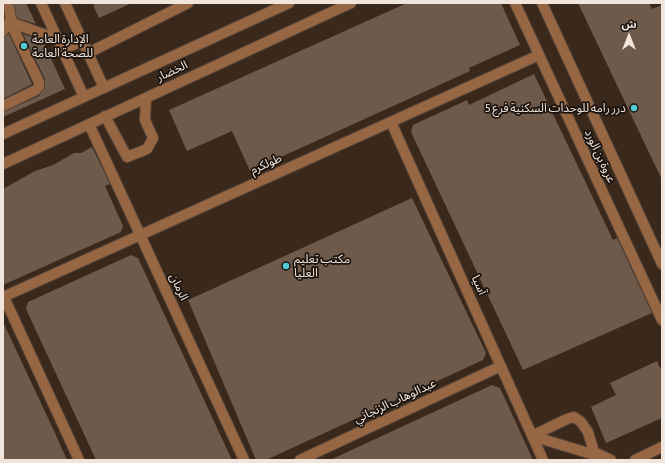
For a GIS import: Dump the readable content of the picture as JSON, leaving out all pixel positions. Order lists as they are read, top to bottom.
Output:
{
  "streets": {
    "street": [
      "الخضار",
      "عروة بن الورد",
      "طولكرم",
      "آسيا",
      "الرمان",
      "عبدالوهاب الزنجاني"
    ]
  },
  "crossings": [
    ["الخضار", "الرمان"],
    ["عروة بن الورد", "طولكرم"],
    ["طولكرم", "آسيا"],
    ["طولكرم", "الرمان"],
    ["آسيا", "عبدالوهاب الزنجاني"]
  ],
  "places": ["الإدارة العامة للصحة العامة", "درر رامه للوحدات السكنية فرع 5", "مكتب تعليم العليا"],
  "north": "top"
}
